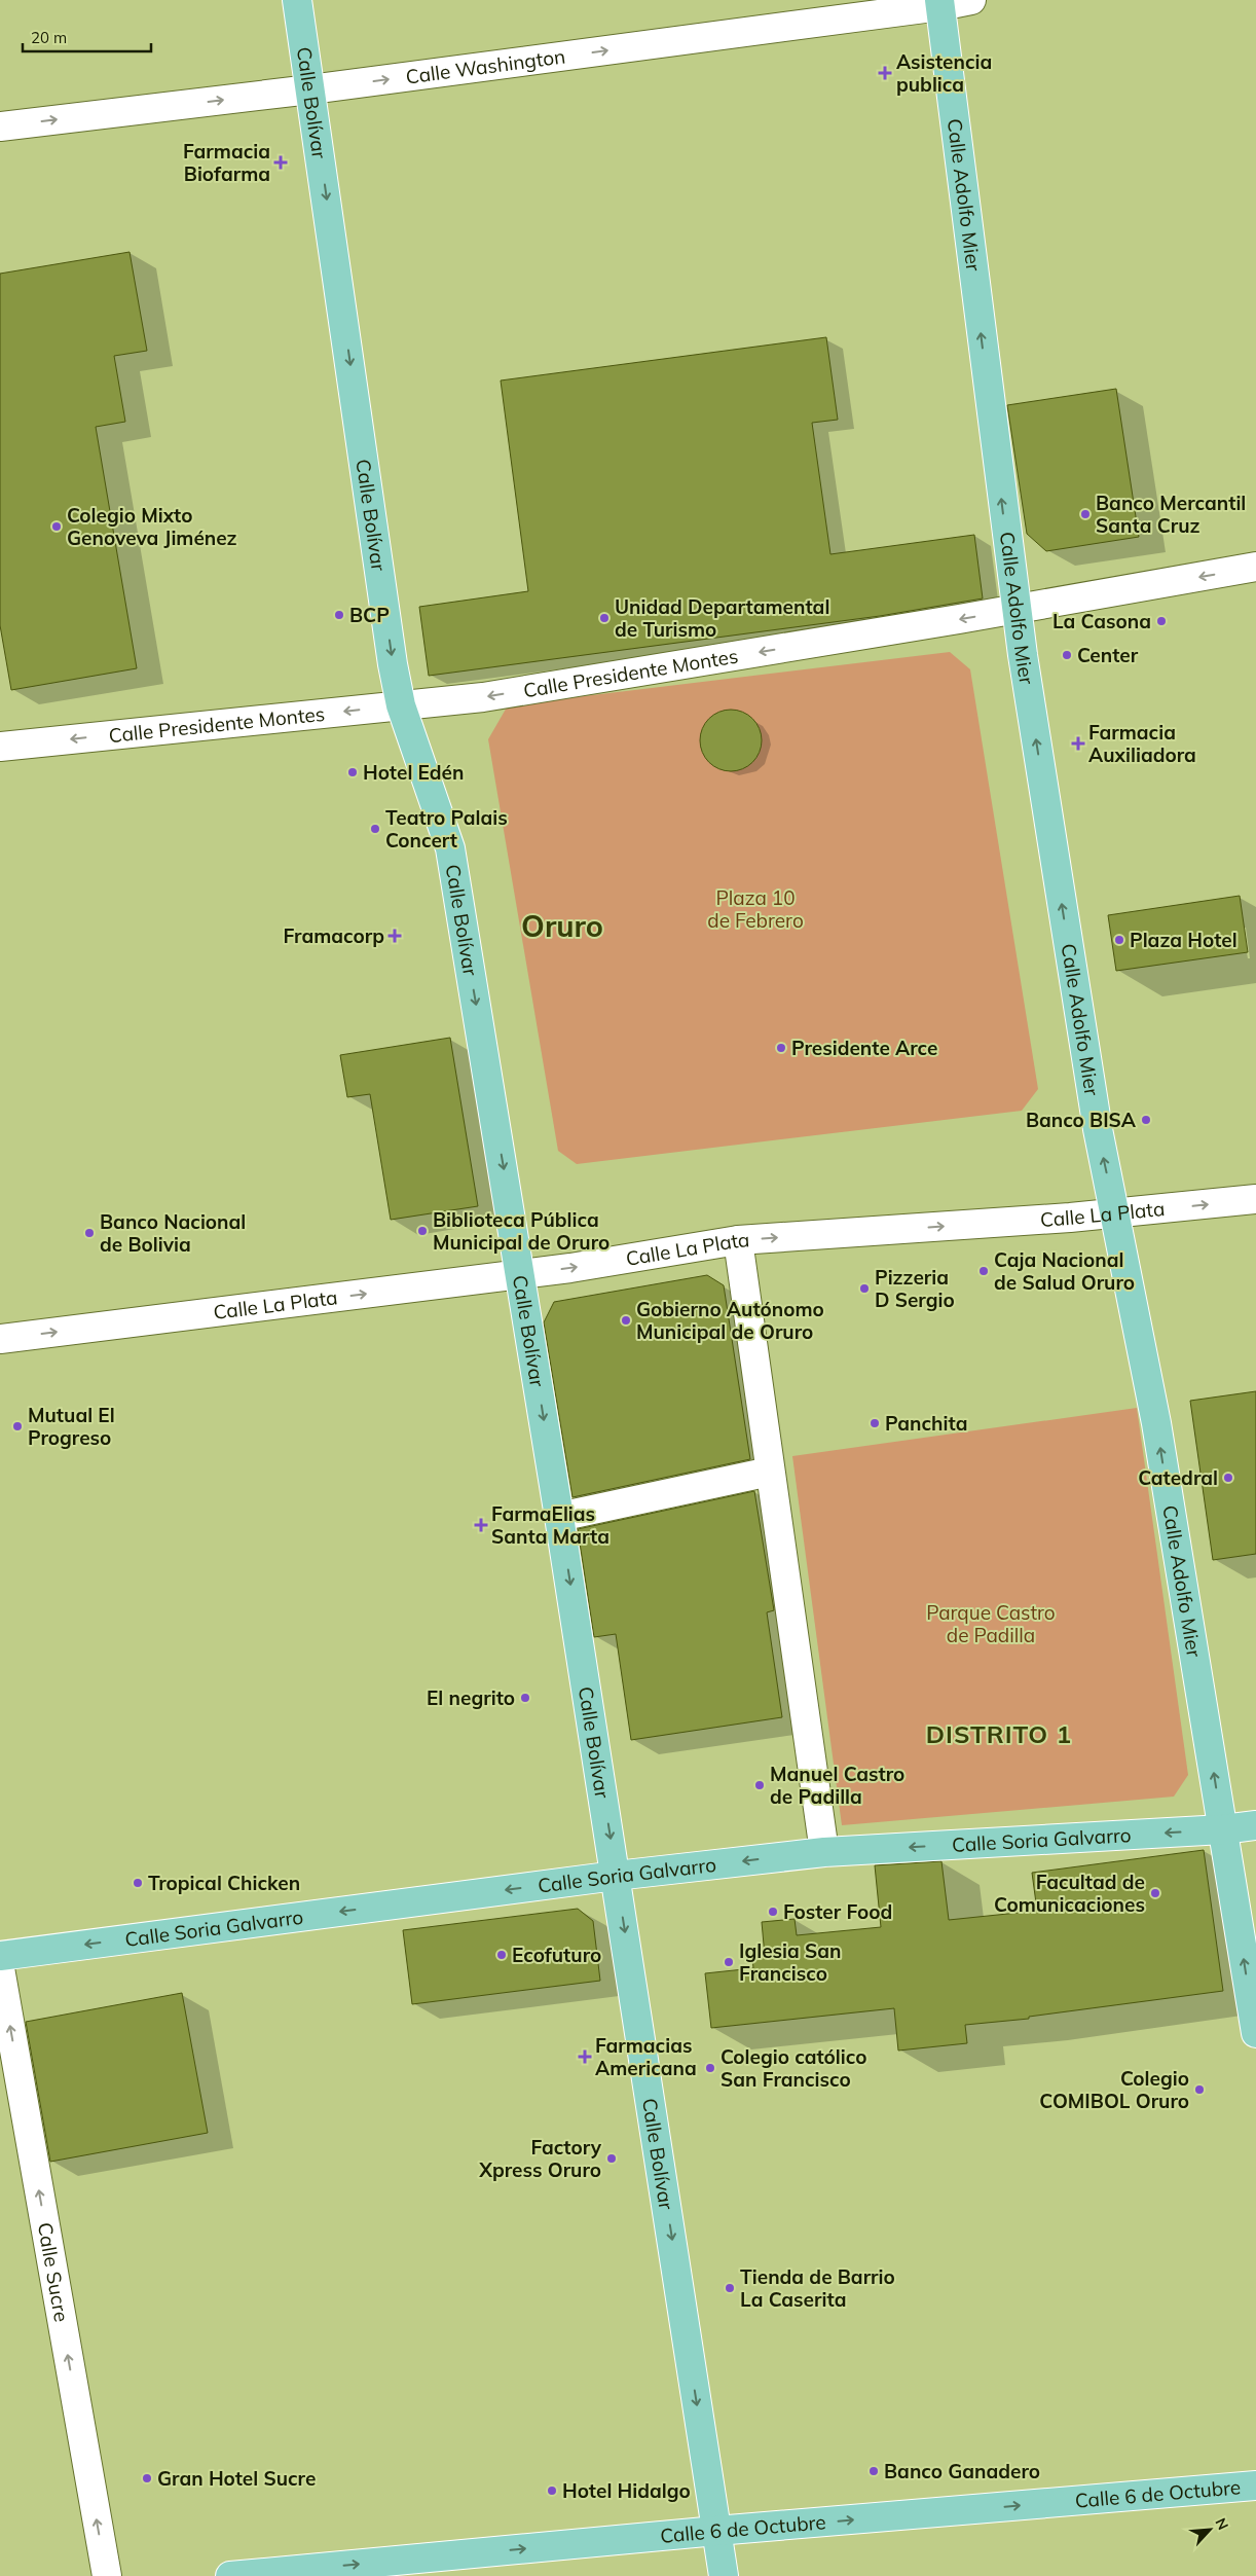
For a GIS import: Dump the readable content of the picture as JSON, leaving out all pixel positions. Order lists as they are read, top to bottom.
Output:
{
  "streets": {
    "main road": [
      "Calle Bolívar",
      "Calle Adolfo Mier",
      "Calle Soria Galvarro",
      "Calle 6 de Octubre"
    ],
    "street": [
      "Calle Washington",
      "Calle Presidente Montes",
      "Calle La Plata",
      "Calle Sucre"
    ]
  },
  "crossings": [
    ["Calle Washington", "Calle Bolívar"],
    ["Calle Washington", "Calle Adolfo Mier"],
    ["Calle Bolívar", "Calle Presidente Montes"],
    ["Calle Bolívar", "Calle La Plata"],
    ["Calle Bolívar", "Calle Soria Galvarro"],
    ["Calle Bolívar", "Calle 6 de Octubre"],
    ["Calle Adolfo Mier", "Calle Presidente Montes"],
    ["Calle Adolfo Mier", "Calle La Plata"],
    ["Calle Adolfo Mier", "Calle Soria Galvarro"]
  ],
  "one_way": [
    "Calle Washington",
    "Calle Bolívar",
    "Calle Adolfo Mier",
    "Calle Presidente Montes",
    "Calle La Plata",
    "Calle Soria Galvarro",
    "Calle Sucre",
    "Calle 6 de Octubre"
  ],
  "districts": ["Oruro", "DISTRITO 1"],
  "parks": ["Plaza 10 de Febrero", "Parque Castro de Padilla"],
  "places": {
    "health": [
      "Asistencia publica",
      "Farmacia Biofarma",
      "Farmacia Auxiliadora",
      "Framacorp",
      "FarmaElias Santa Marta",
      "Farmacias Americana"
    ],
    "other": [
      "Banco Mercantil Santa Cruz",
      "Colegio Mixto Genoveva Jiménez",
      "BCP",
      "Unidad Departamental de Turismo",
      "La Casona",
      "Center",
      "Hotel Edén",
      "Teatro Palais Concert",
      "Plaza Hotel",
      "Presidente Arce",
      "Banco BISA",
      "Biblioteca Pública Municipal de Oruro",
      "Banco Nacional de Bolivia",
      "Caja Nacional de Salud Oruro",
      "Pizzeria D Sergio",
      "Gobierno Autónomo Municipal de Oruro",
      "Panchita",
      "Mutual El Progreso",
      "Catedral",
      "El negrito",
      "Manuel Castro de Padilla",
      "Tropical Chicken",
      "Facultad de Comunicaciones",
      "Foster Food",
      "Ecofuturo",
      "Iglesia San Francisco",
      "Colegio católico San Francisco",
      "Colegio COMIBOL Oruro",
      "Factory Xpress Oruro",
      "Tienda de Barrio La Caserita",
      "Banco Ganadero",
      "Gran Hotel Sucre",
      "Hotel Hidalgo"
    ]
  },
  "scale_bar": "20 m",
  "north": "top right"
}
